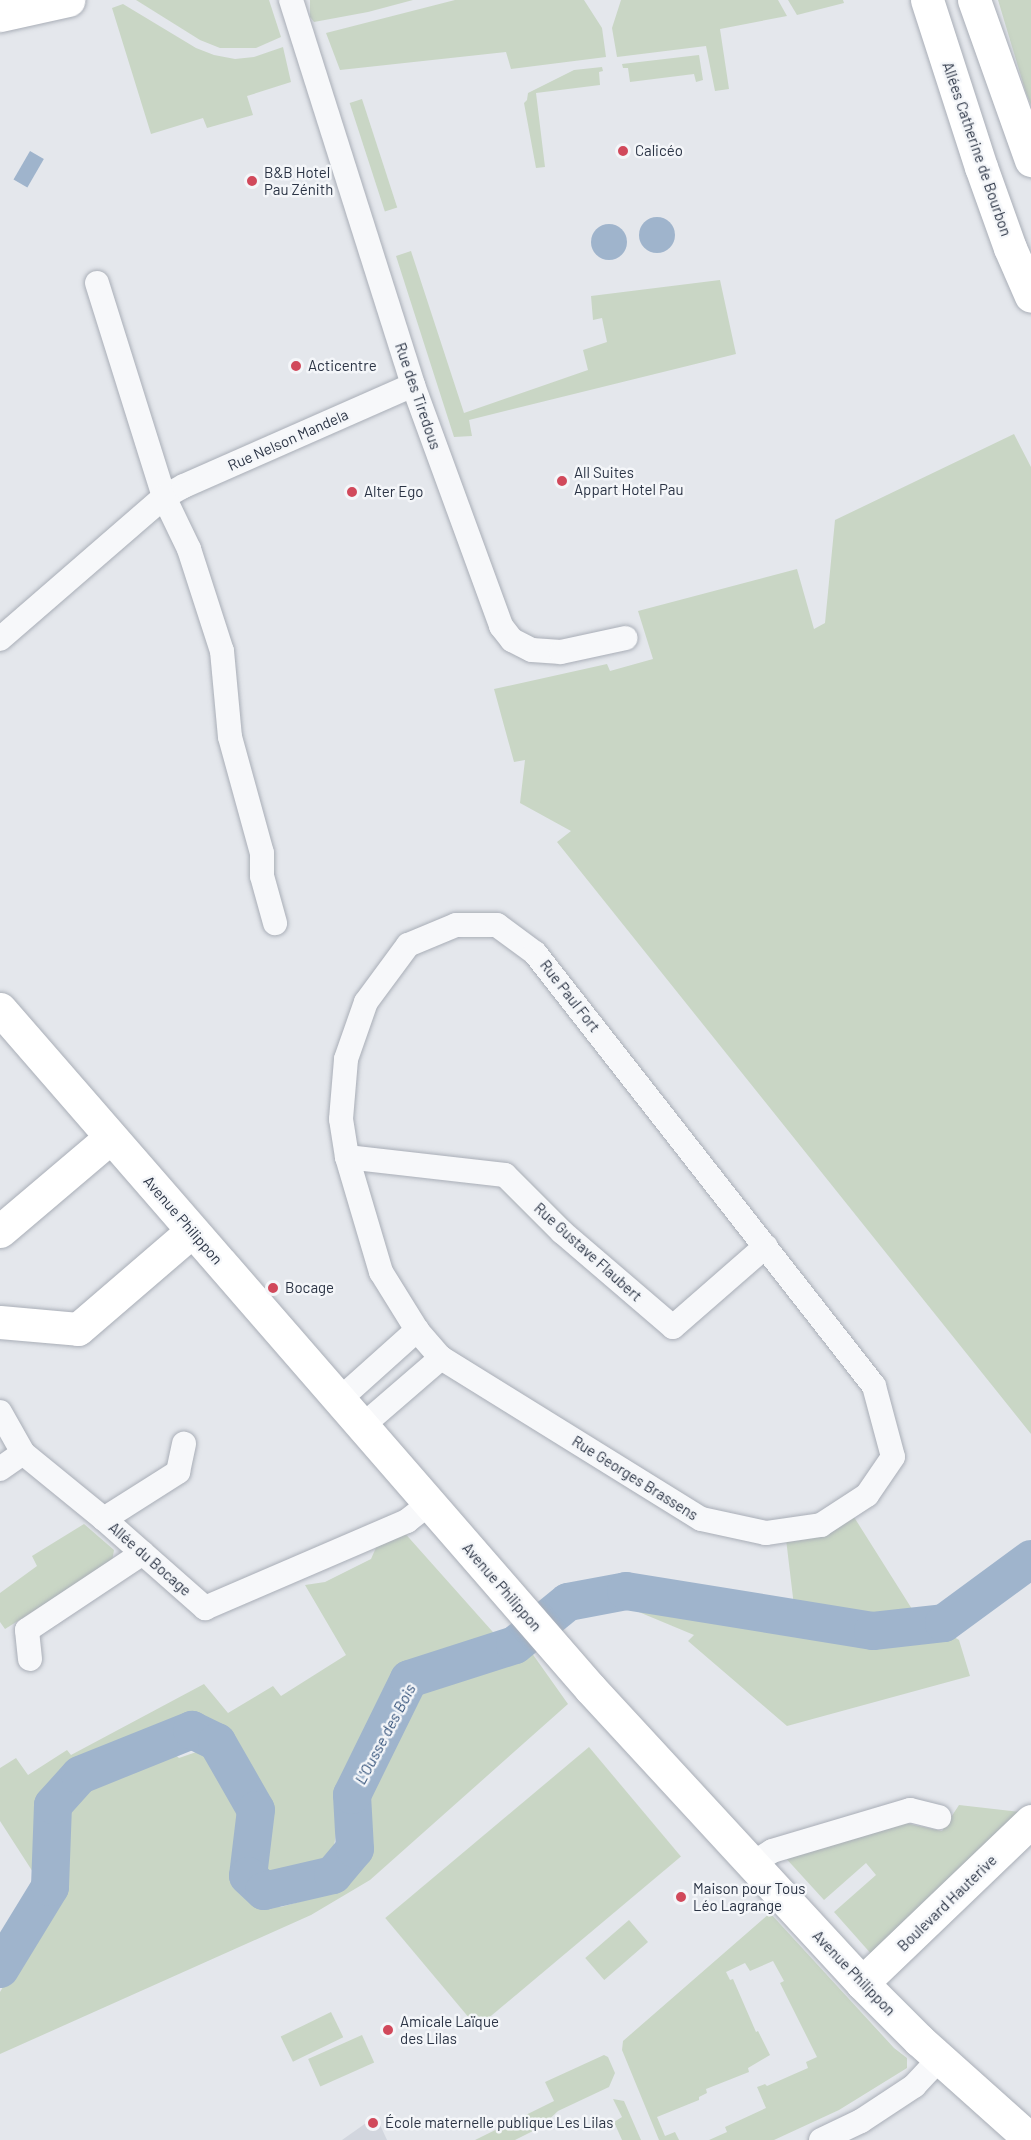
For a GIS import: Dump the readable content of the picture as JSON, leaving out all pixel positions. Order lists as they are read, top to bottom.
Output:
{
  "streets": {
    "street": [
      "Allées Catherine de Bourbon",
      "Rue des Tiredous",
      "Rue Nelson Mandela",
      "Rue Paul Fort",
      "Avenue Philippon",
      "Rue Gustave Flaubert",
      "Rue Georges Brassens",
      "Allée du Bocage",
      "Boulevard Hauterive"
    ]
  },
  "crossings": [
    ["Rue des Tiredous", "Rue Nelson Mandela"],
    ["Rue Paul Fort", "Rue Gustave Flaubert"],
    ["Rue Paul Fort", "Rue Georges Brassens"],
    ["Avenue Philippon", "Allée du Bocage"],
    ["Avenue Philippon", "Boulevard Hauterive"],
    ["Rue Gustave Flaubert", "Rue Georges Brassens"]
  ],
  "water": ["L'Ousse des Bois"],
  "places": [
    "Calicéo",
    "B&B Hotel Pau Zénith",
    "Acticentre",
    "All Suites Appart Hotel Pau",
    "Alter Ego",
    "Bocage",
    "Maison pour Tous Léo Lagrange",
    "Amicale Laïque des Lilas",
    "École maternelle publique Les Lilas"
  ]
}
